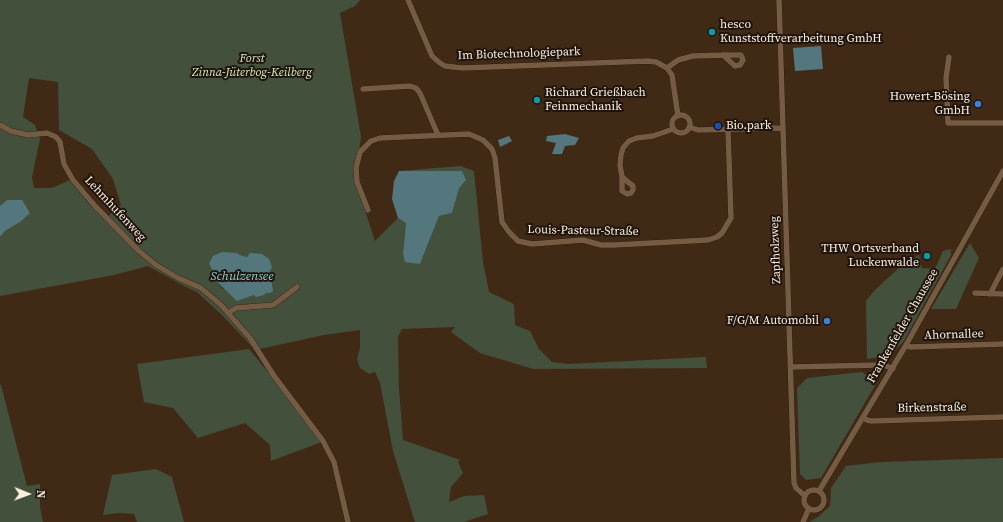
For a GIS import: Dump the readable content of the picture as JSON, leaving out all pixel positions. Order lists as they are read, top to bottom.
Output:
{
  "streets": {
    "street": [
      "Im Biotechnologiepark",
      "Lehmhufenweg",
      "Louis-Pasteur-Straße",
      "Zapfholzweg",
      "Frankenfelder Chaussee",
      "Ahornallee",
      "Birkenstraße"
    ]
  },
  "crossings": [
    ["Zapfholzweg", "Frankenfelder Chaussee"],
    ["Frankenfelder Chaussee", "Ahornallee"],
    ["Frankenfelder Chaussee", "Birkenstraße"]
  ],
  "water": ["Schulzensee"],
  "parks": ["Forst Zinna-Jüterbog-Keilberg"],
  "places": [
    "hesco Kunststoffverarbeitung GmbH",
    "Richard Grießbach Feinmechanik",
    "Howert-Bösing GmbH",
    "Bio.park",
    "THW Ortsverband Luckenwalde",
    "F/G/M Automobil"
  ],
  "north": "right"
}
